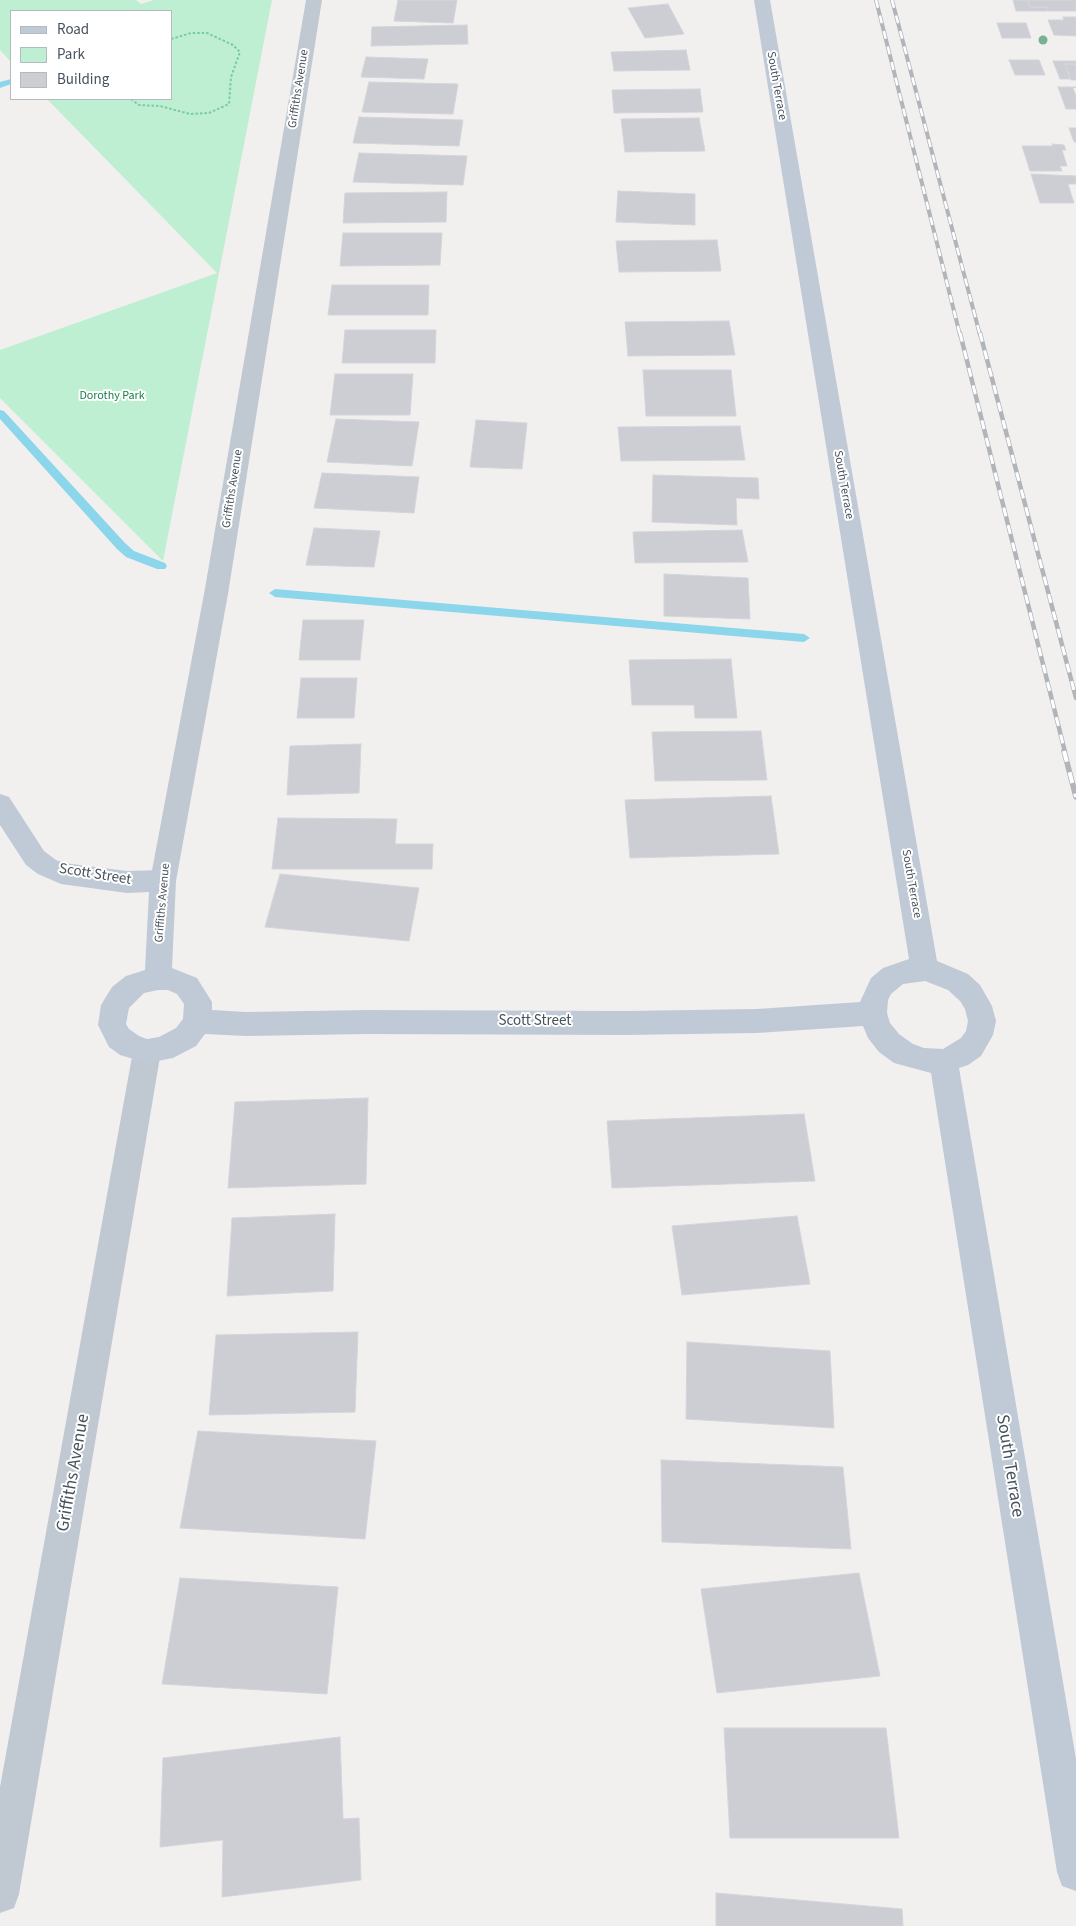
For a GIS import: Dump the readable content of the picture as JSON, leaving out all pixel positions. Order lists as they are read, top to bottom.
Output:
{
  "streets": {
    "street": ["South Terrace", "Griffiths Avenue", "Scott Street"]
  },
  "crossings": [
    ["South Terrace", "Scott Street"],
    ["Griffiths Avenue", "Scott Street"]
  ],
  "parks": ["Dorothy Park"],
  "legend": ["Road", "Park", "Building"]
}
